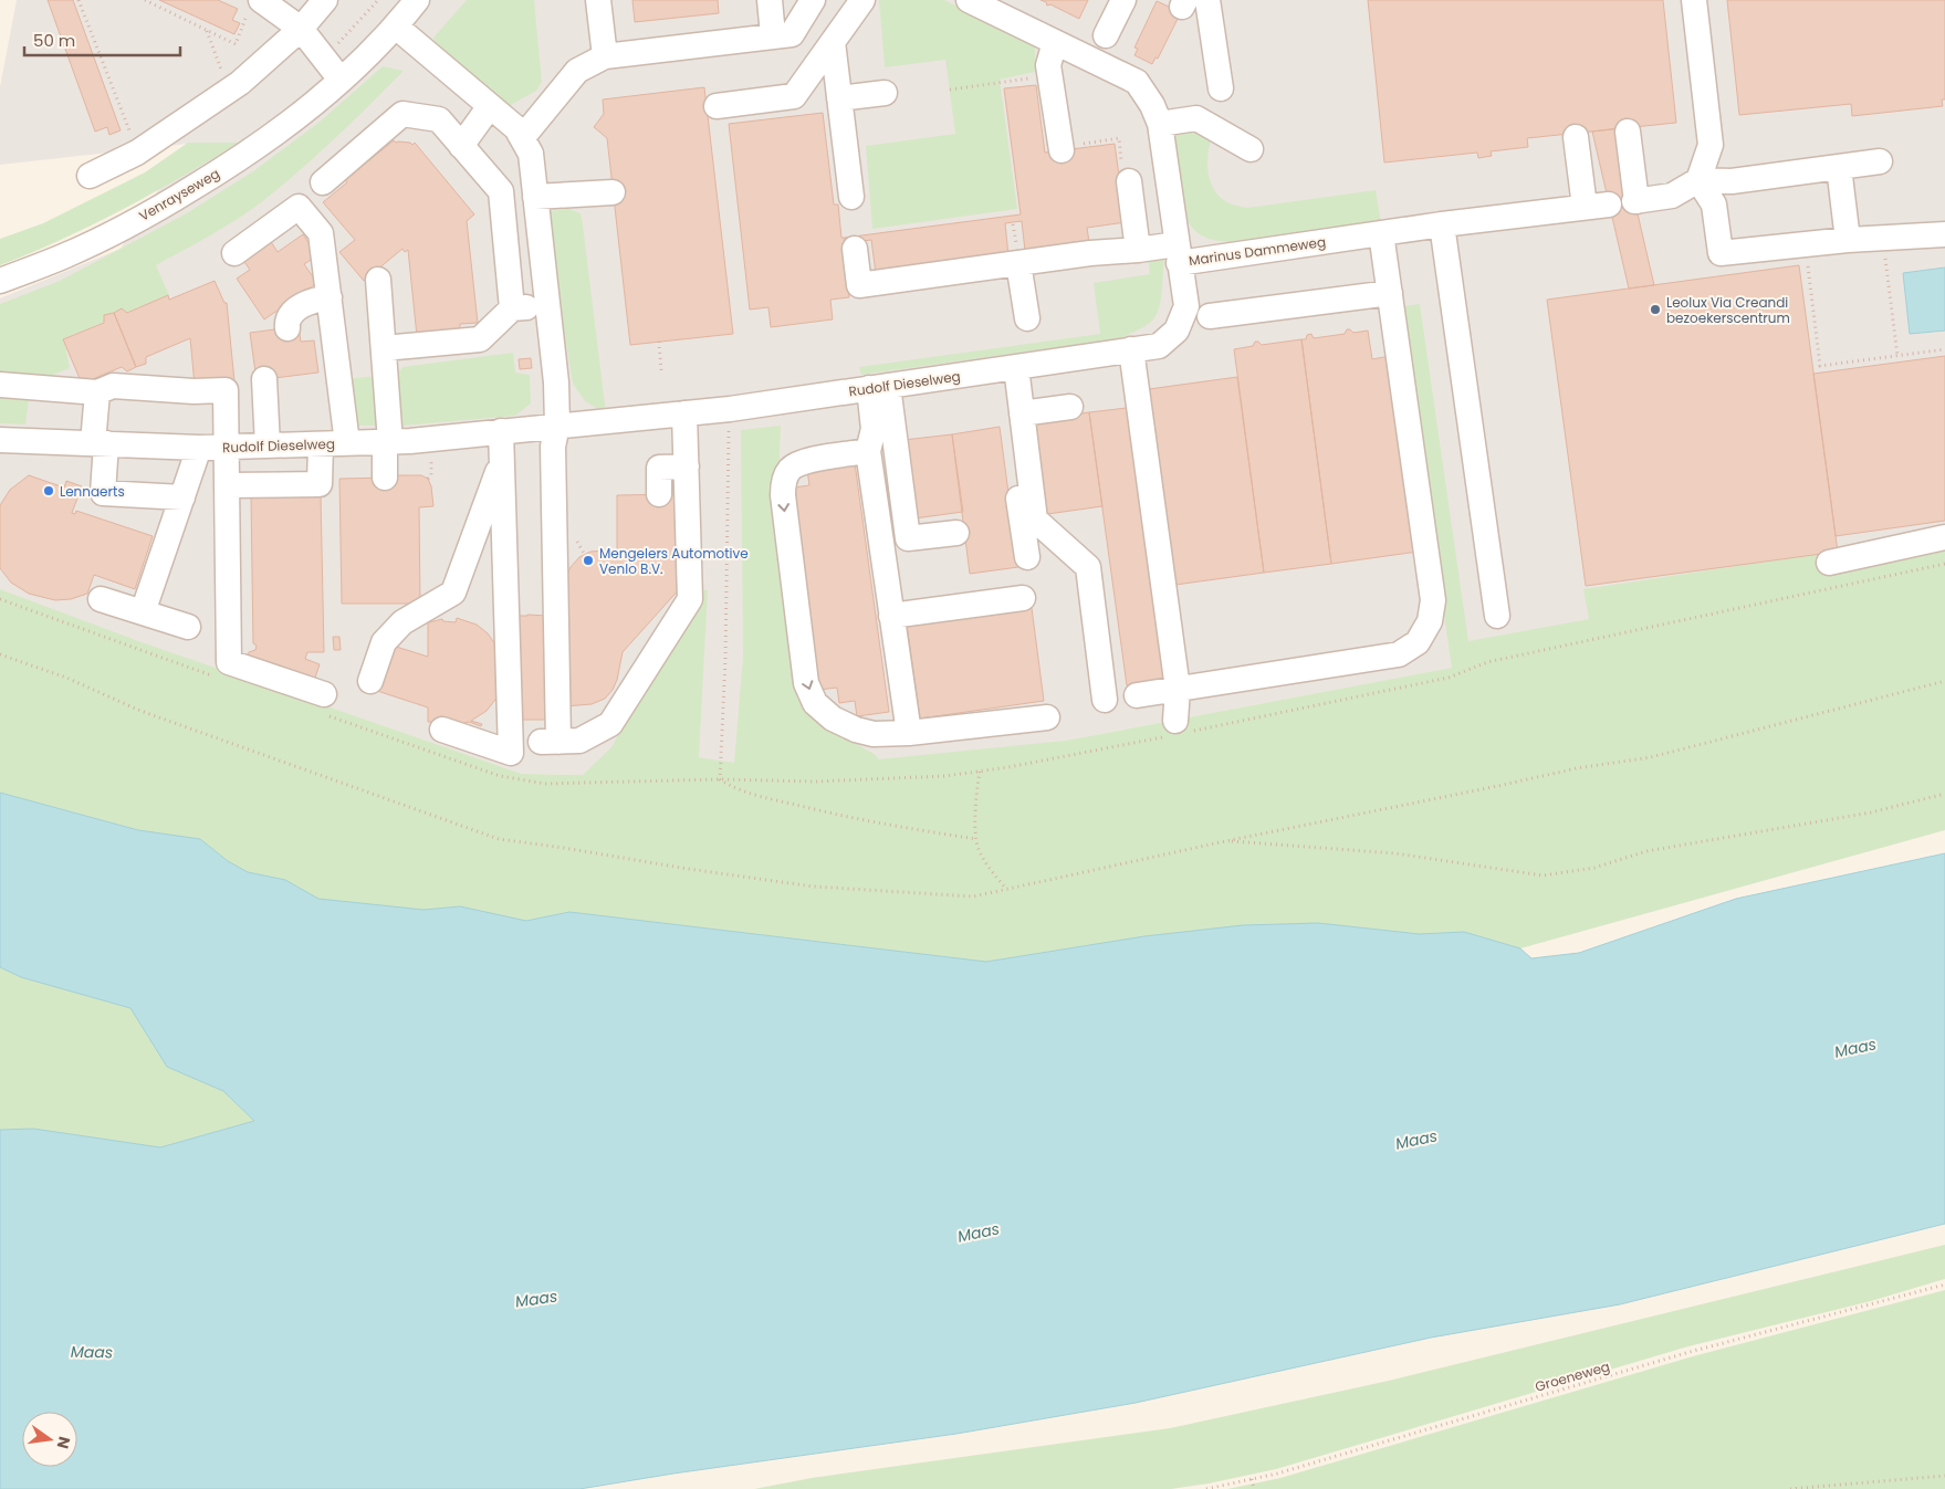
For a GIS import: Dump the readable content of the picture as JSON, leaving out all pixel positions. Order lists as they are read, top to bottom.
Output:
{
  "streets": {
    "street": ["Venrayseweg", "Marinus Dammeweg", "Rudolf Dieselweg"],
    "path": ["Groeneweg"]
  },
  "crossings": [
    ["Marinus Dammeweg", "Rudolf Dieselweg"]
  ],
  "water": ["Maas"],
  "places": ["Leolux Via Creandi bezoekerscentrum", "Lennaerts", "Mengelers Automotive Venlo B.V."],
  "scale_bar": "50 m",
  "north": "right"
}
